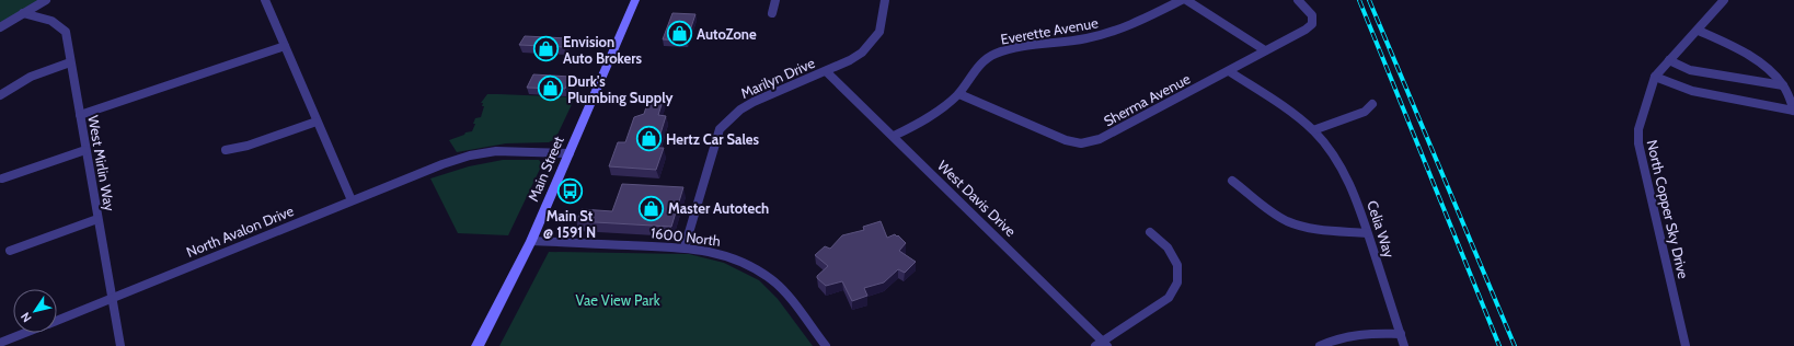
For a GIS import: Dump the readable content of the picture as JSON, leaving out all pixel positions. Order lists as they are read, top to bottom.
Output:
{
  "streets": {
    "main road": ["Main Street"],
    "street": [
      "Everette Avenue",
      "Marilyn Drive",
      "Sherma Avenue",
      "West Mirlin Way",
      "West Davis Drive",
      "North Copper Sky Drive",
      "Celia Way",
      "North Avalon Drive",
      "1600 North"
    ]
  },
  "crossings": [
    ["Everette Avenue", "Sherma Avenue"],
    ["Everette Avenue", "West Davis Drive"],
    ["Marilyn Drive", "West Davis Drive"],
    ["Marilyn Drive", "1600 North"],
    ["Sherma Avenue", "Celia Way"],
    ["West Mirlin Way", "North Avalon Drive"],
    ["Main Street", "North Avalon Drive"],
    ["Main Street", "1600 North"]
  ],
  "parks": ["Vae View Park"],
  "places": {
    "shop": [
      "AutoZone",
      "Envision Auto Brokers",
      "Durk's Plumbing Supply",
      "Hertz Car Sales",
      "Master Autotech"
    ],
    "bus stop": ["Main St @ 1591 N"]
  },
  "north": "bottom left"
}
